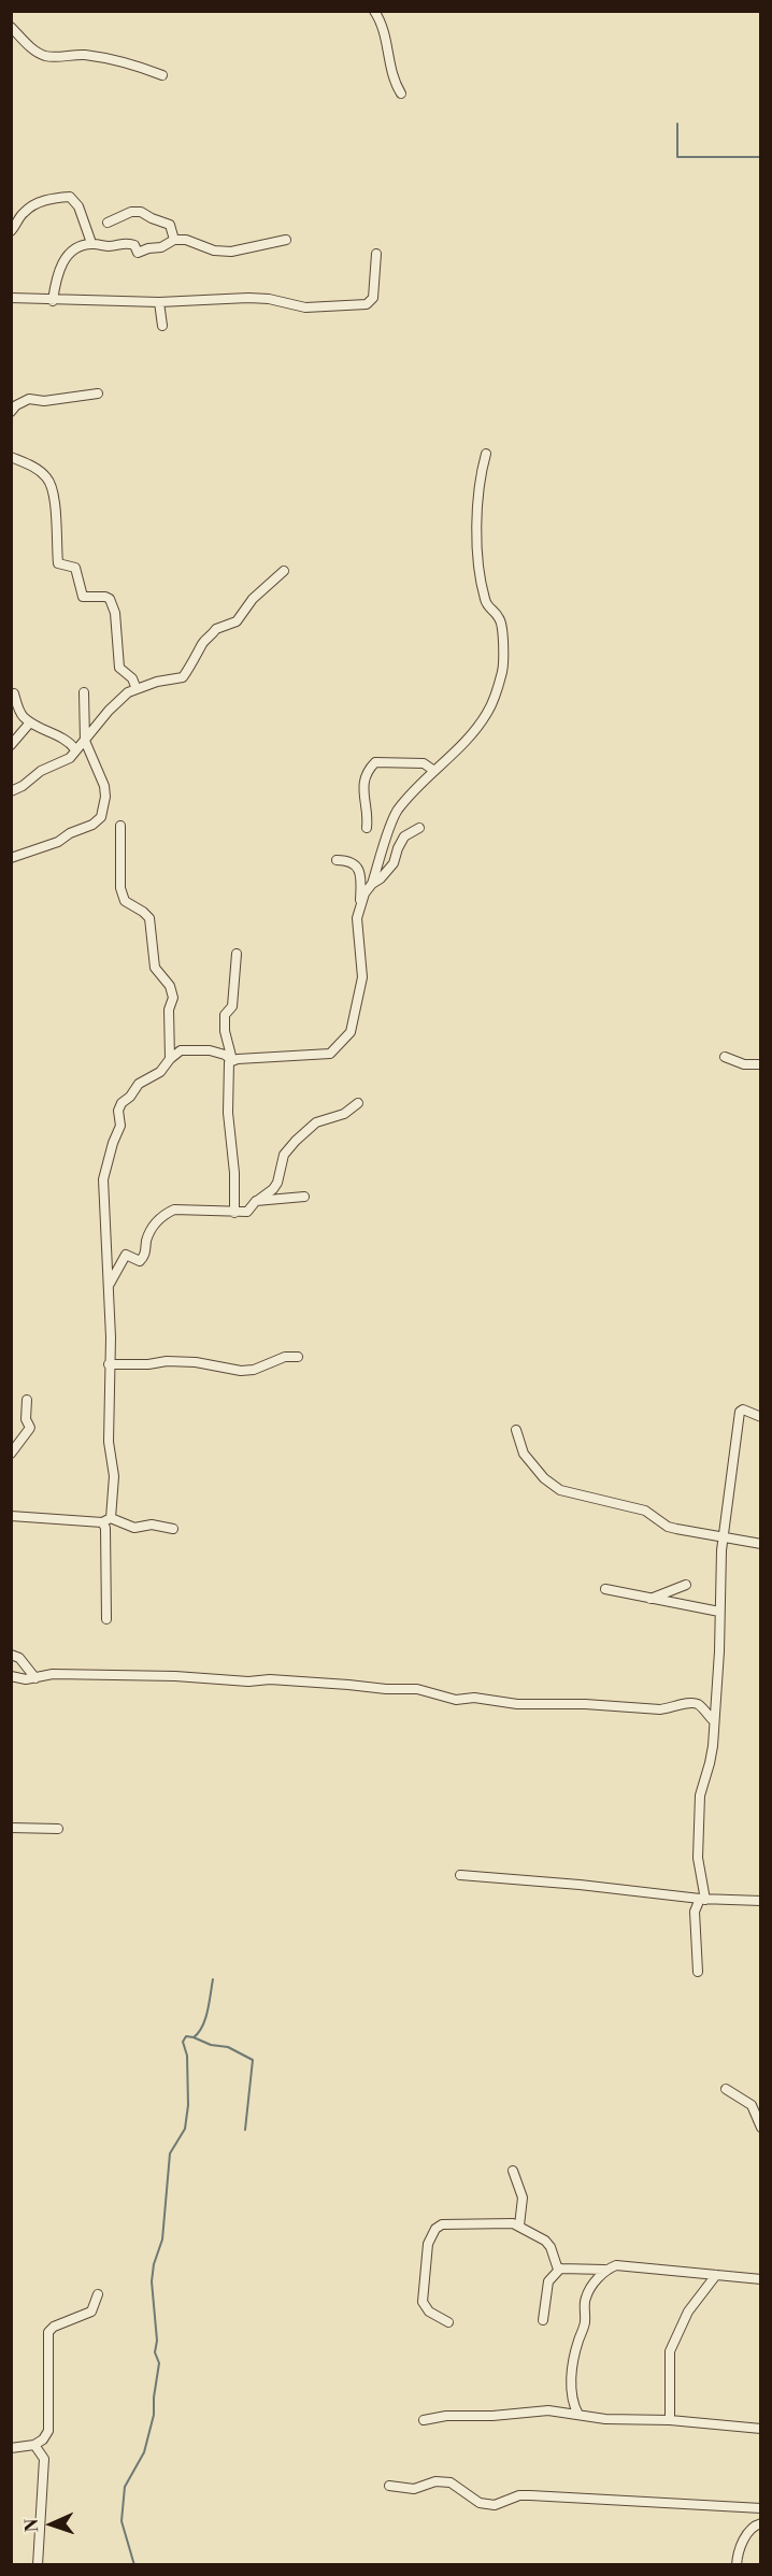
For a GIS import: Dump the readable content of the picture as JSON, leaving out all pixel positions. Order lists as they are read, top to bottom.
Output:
{
  "north": "left"
}
